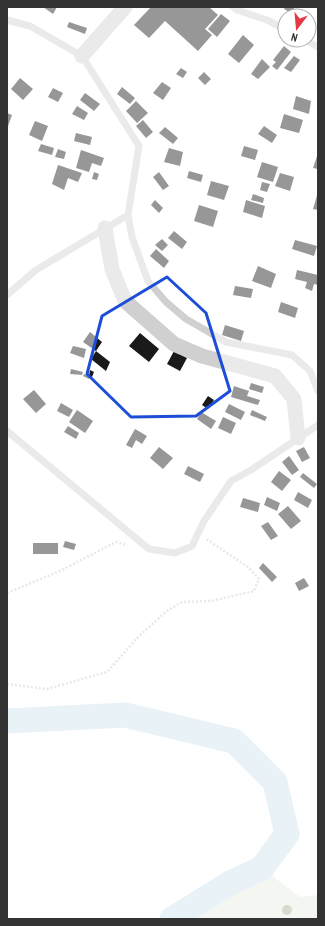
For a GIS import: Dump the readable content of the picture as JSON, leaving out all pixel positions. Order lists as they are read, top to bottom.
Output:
{
  "north": "bottom"
}
